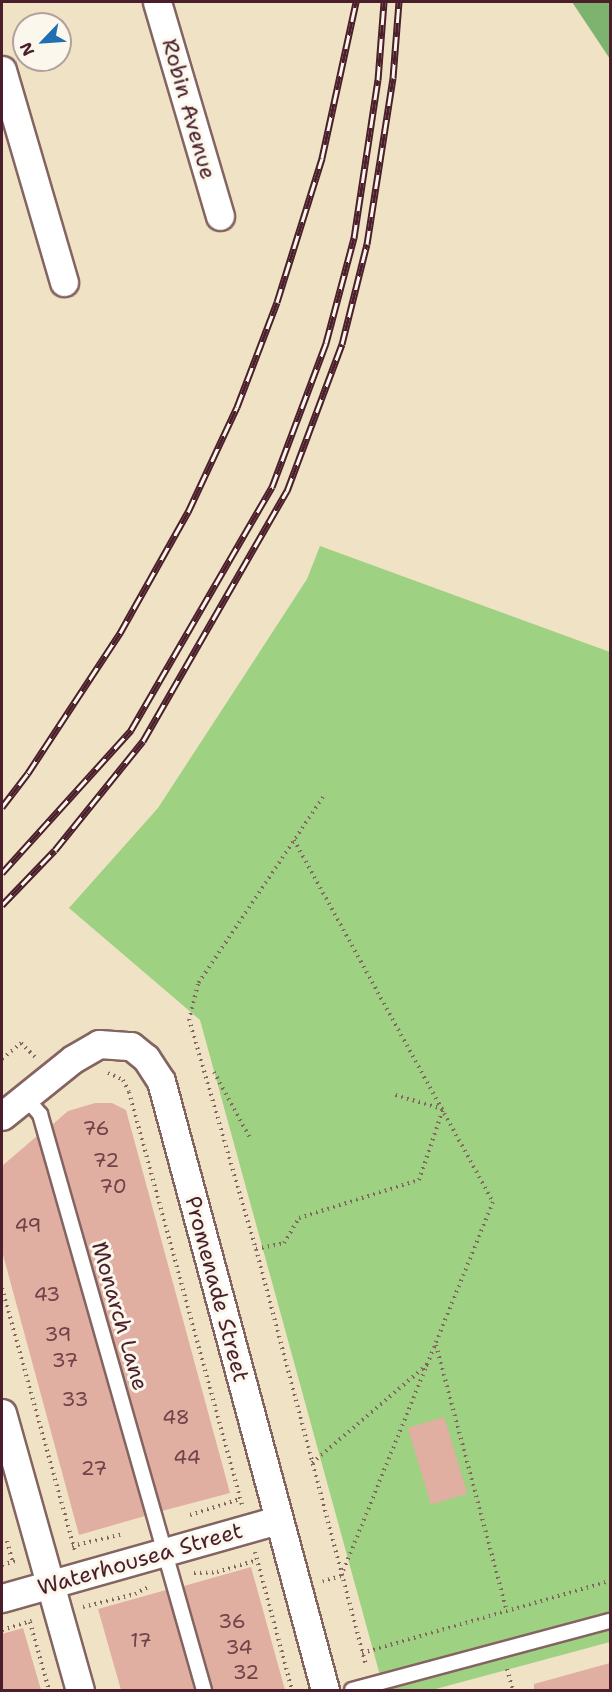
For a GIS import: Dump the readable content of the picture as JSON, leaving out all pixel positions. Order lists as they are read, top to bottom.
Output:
{
  "streets": {
    "street": ["Robin Avenue", "Promenade Street", "Waterhousea Street"],
    "lane": ["Monarch Lane"]
  },
  "crossings": [
    ["Promenade Street", "Monarch Lane"],
    ["Promenade Street", "Waterhousea Street"],
    ["Monarch Lane", "Waterhousea Street"]
  ],
  "house_numbers": [
    "76",
    "72",
    "70",
    "49",
    "43",
    "39",
    "37",
    "33",
    "48",
    "44",
    "27",
    "36",
    "17",
    "34",
    "32"
  ],
  "north": "bottom left"
}
